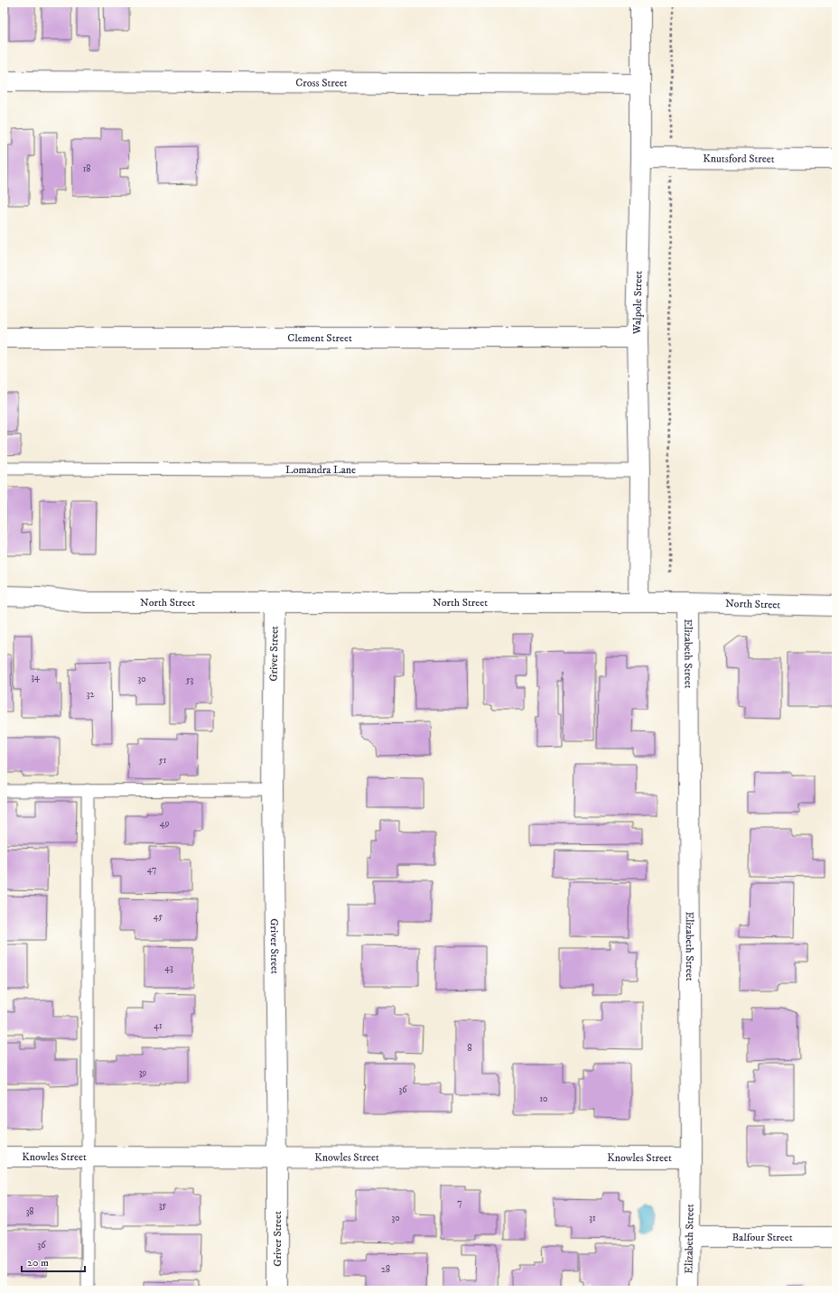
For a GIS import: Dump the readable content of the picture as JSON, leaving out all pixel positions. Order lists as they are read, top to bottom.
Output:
{
  "streets": {
    "street": [
      "Cross Street",
      "Knutsford Street",
      "Walpole Street",
      "Clement Street",
      "North Street",
      "Griver Street",
      "Elizabeth Street",
      "Knowles Street",
      "Balfour Street"
    ],
    "lane": ["Lomandra Lane"]
  },
  "crossings": [
    ["Cross Street", "Walpole Street"],
    ["Knutsford Street", "Walpole Street"],
    ["Walpole Street", "Clement Street"],
    ["Walpole Street", "Lomandra Lane"],
    ["Walpole Street", "North Street"],
    ["North Street", "Griver Street"],
    ["North Street", "Elizabeth Street"],
    ["Griver Street", "Knowles Street"],
    ["Elizabeth Street", "Knowles Street"],
    ["Elizabeth Street", "Balfour Street"]
  ],
  "house_numbers": [
    "18",
    "34",
    "30",
    "53",
    "32",
    "51",
    "49",
    "47",
    "45",
    "43",
    "41",
    "8",
    "39",
    "36",
    "10",
    "7",
    "35",
    "38",
    "30",
    "31",
    "36",
    "28"
  ],
  "scale_bar": "20 m"
}
